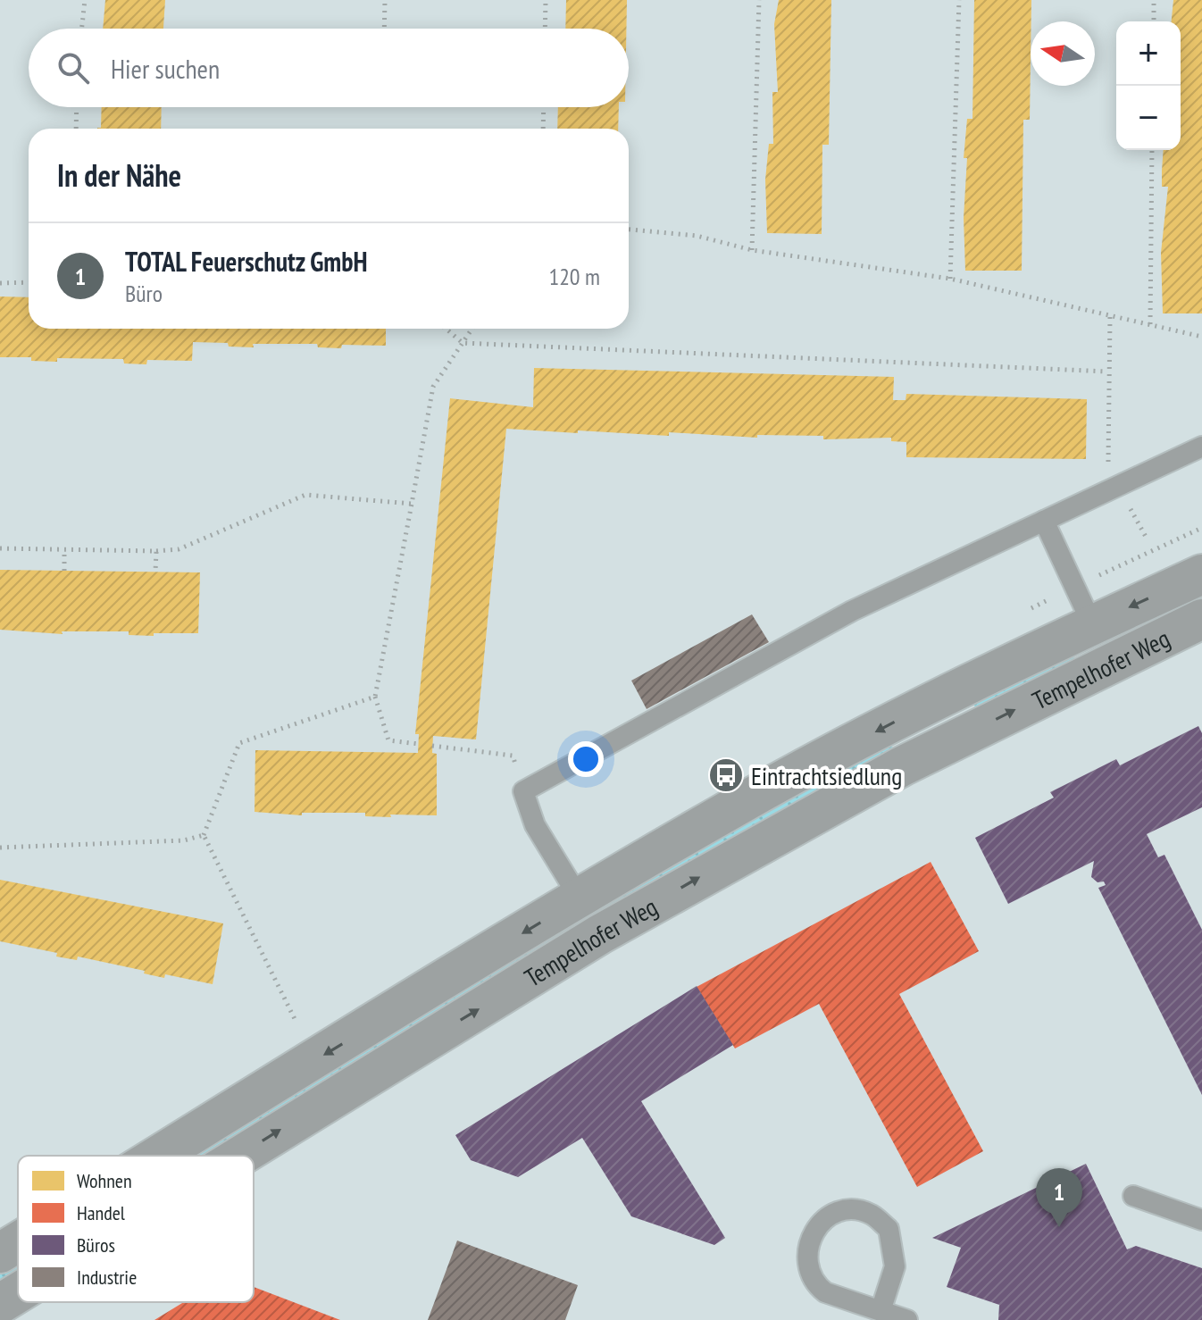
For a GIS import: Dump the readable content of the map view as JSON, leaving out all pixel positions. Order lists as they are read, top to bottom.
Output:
{
  "streets": {
    "street": ["Tempelhofer Weg"]
  },
  "places": {
    "bus stop": ["Eintrachtsiedlung"]
  },
  "legend": [
    "Wohnen",
    "Handel",
    "Büros",
    "Industrie"
  ],
  "north": "left",
  "page": {
    "map_buttons": ["+", "−"],
    "search": "Hier suchen",
    "heading": "In der Nähe",
    "list": [
      {
        "mark": "1",
        "name": "TOTAL Feuerschutz GmbH",
        "note": "Büro",
        "value": "120 m"
      }
    ],
    "pins": "1"
  }
}
